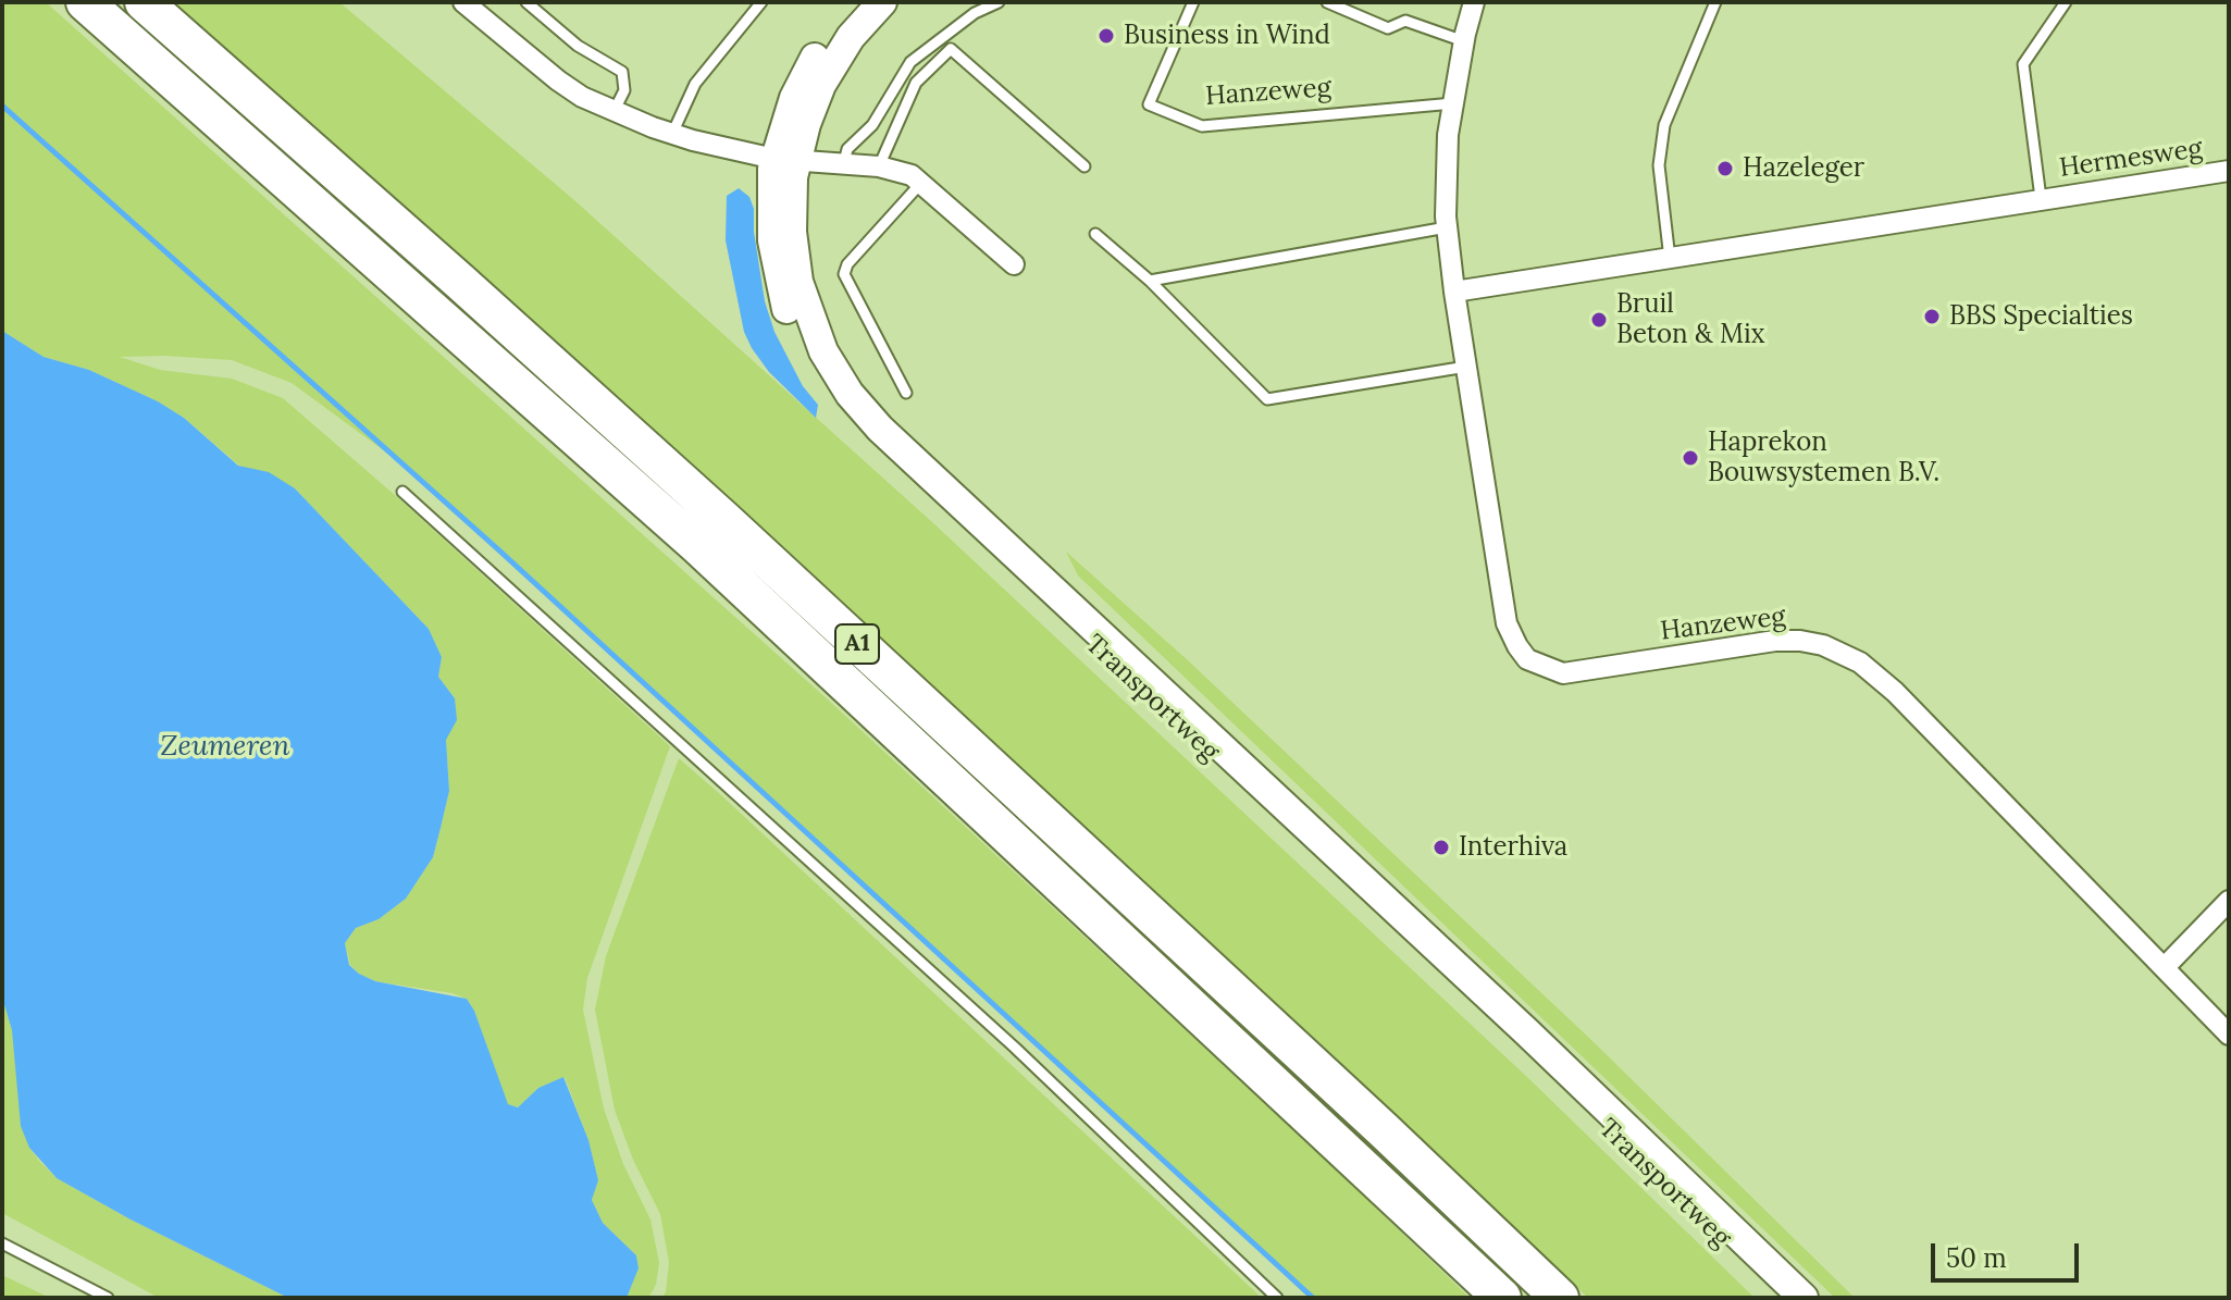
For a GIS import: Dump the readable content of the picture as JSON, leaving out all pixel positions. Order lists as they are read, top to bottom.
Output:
{
  "streets": {
    "highway": ["A1"],
    "street": ["Hanzeweg", "Hermesweg", "Transportweg"]
  },
  "water": ["Zeumeren"],
  "places": [
    "Business in Wind",
    "Hazeleger",
    "BBS Specialties",
    "Bruil Beton & Mix",
    "Haprekon Bouwsystemen B.V.",
    "Interhiva"
  ],
  "scale_bar": "50 m"
}
